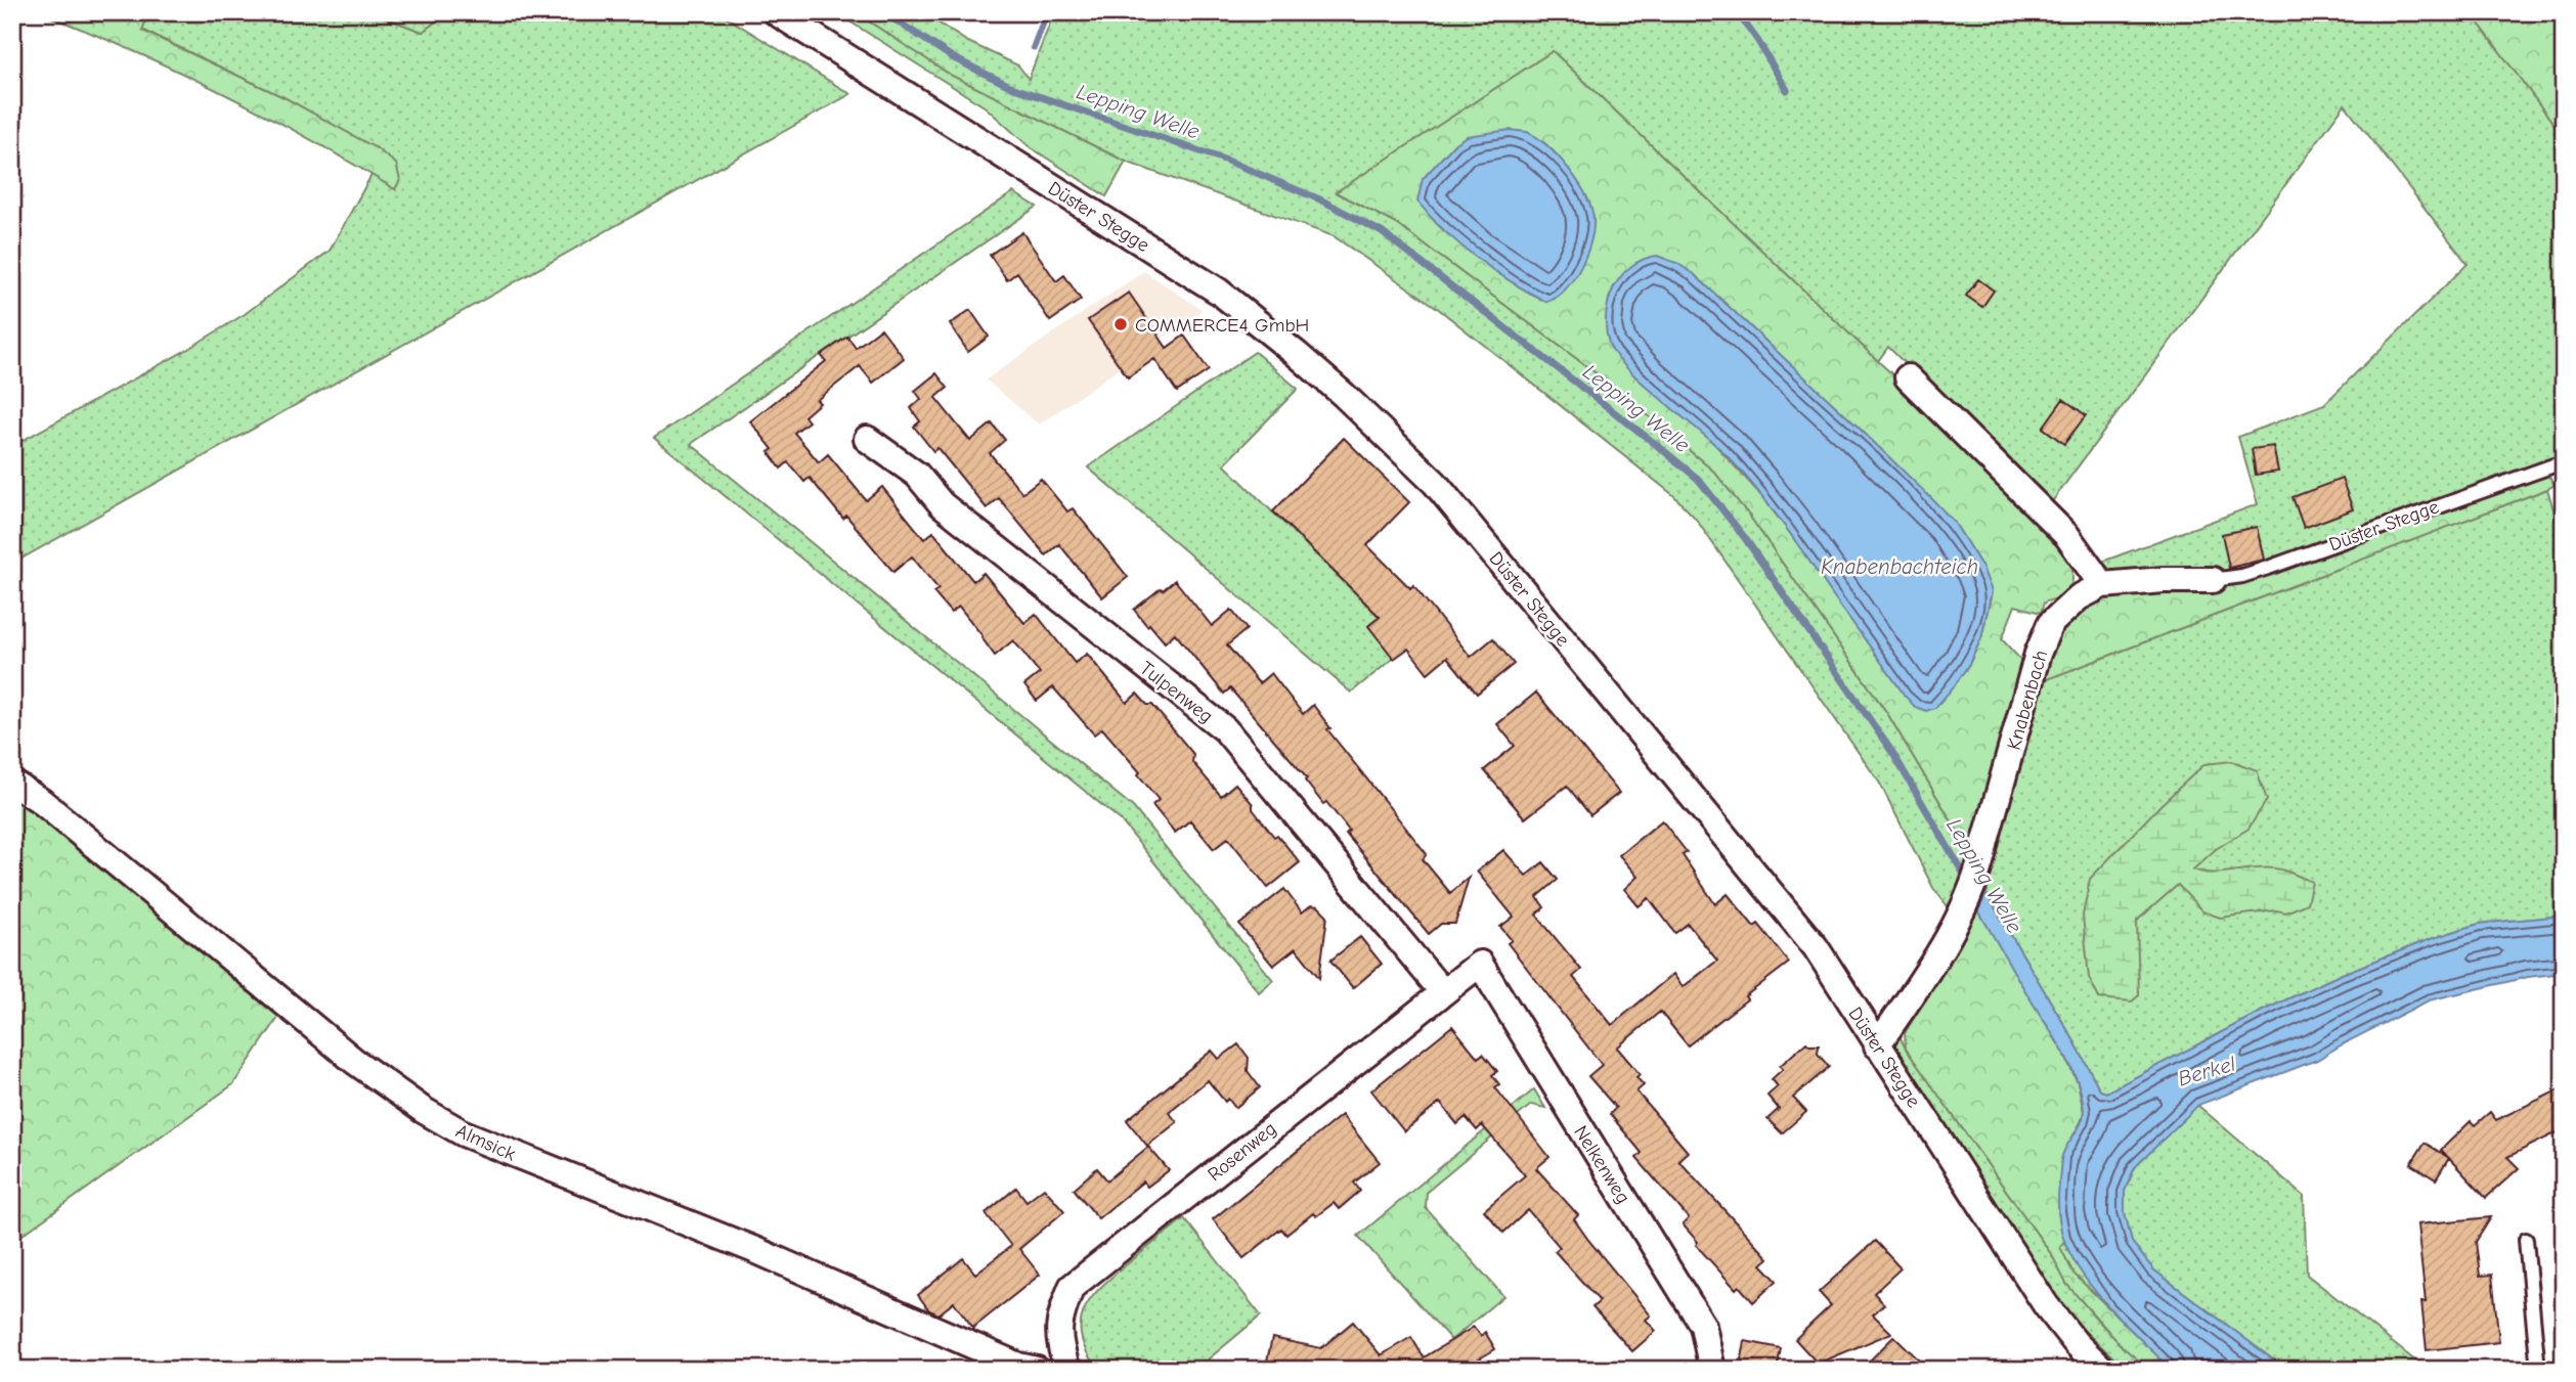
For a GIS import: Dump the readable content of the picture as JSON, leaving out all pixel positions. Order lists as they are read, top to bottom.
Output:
{
  "streets": {
    "street": [
      "Düster Stegge",
      "Tulpenweg",
      "Knabenbach",
      "Almsick",
      "Rosenweg",
      "Nelkenweg"
    ]
  },
  "crossings": [
    ["Düster Stegge", "Knabenbach"],
    ["Tulpenweg", "Rosenweg"],
    ["Rosenweg", "Nelkenweg"]
  ],
  "water": ["Lepping Welle", "Knabenbachteich", "Berkel"],
  "places": ["COMMERCE4 GmbH"]
}
